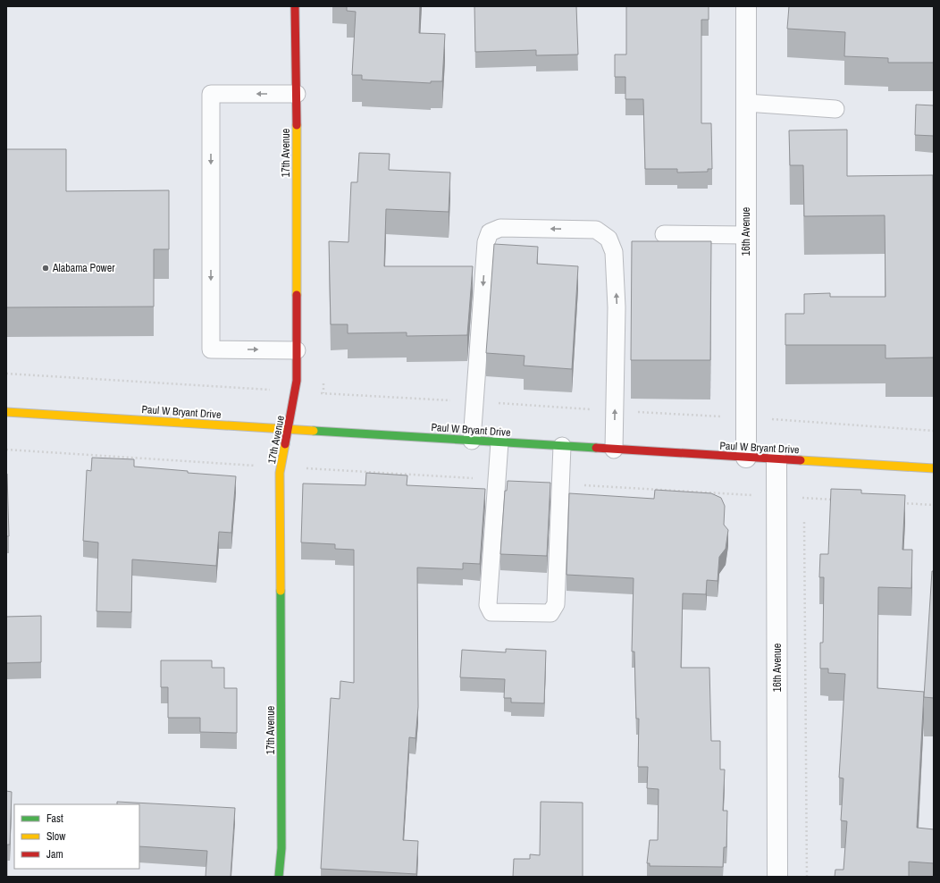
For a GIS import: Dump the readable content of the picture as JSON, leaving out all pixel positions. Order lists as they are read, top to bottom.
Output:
{
  "streets": {
    "street": ["17th Avenue", "16th Avenue", "Paul W Bryant Drive"]
  },
  "crossings": [
    ["17th Avenue", "Paul W Bryant Drive"],
    ["16th Avenue", "Paul W Bryant Drive"]
  ],
  "places": ["Alabama Power"],
  "legend": ["Fast", "Slow", "Jam"]
}
